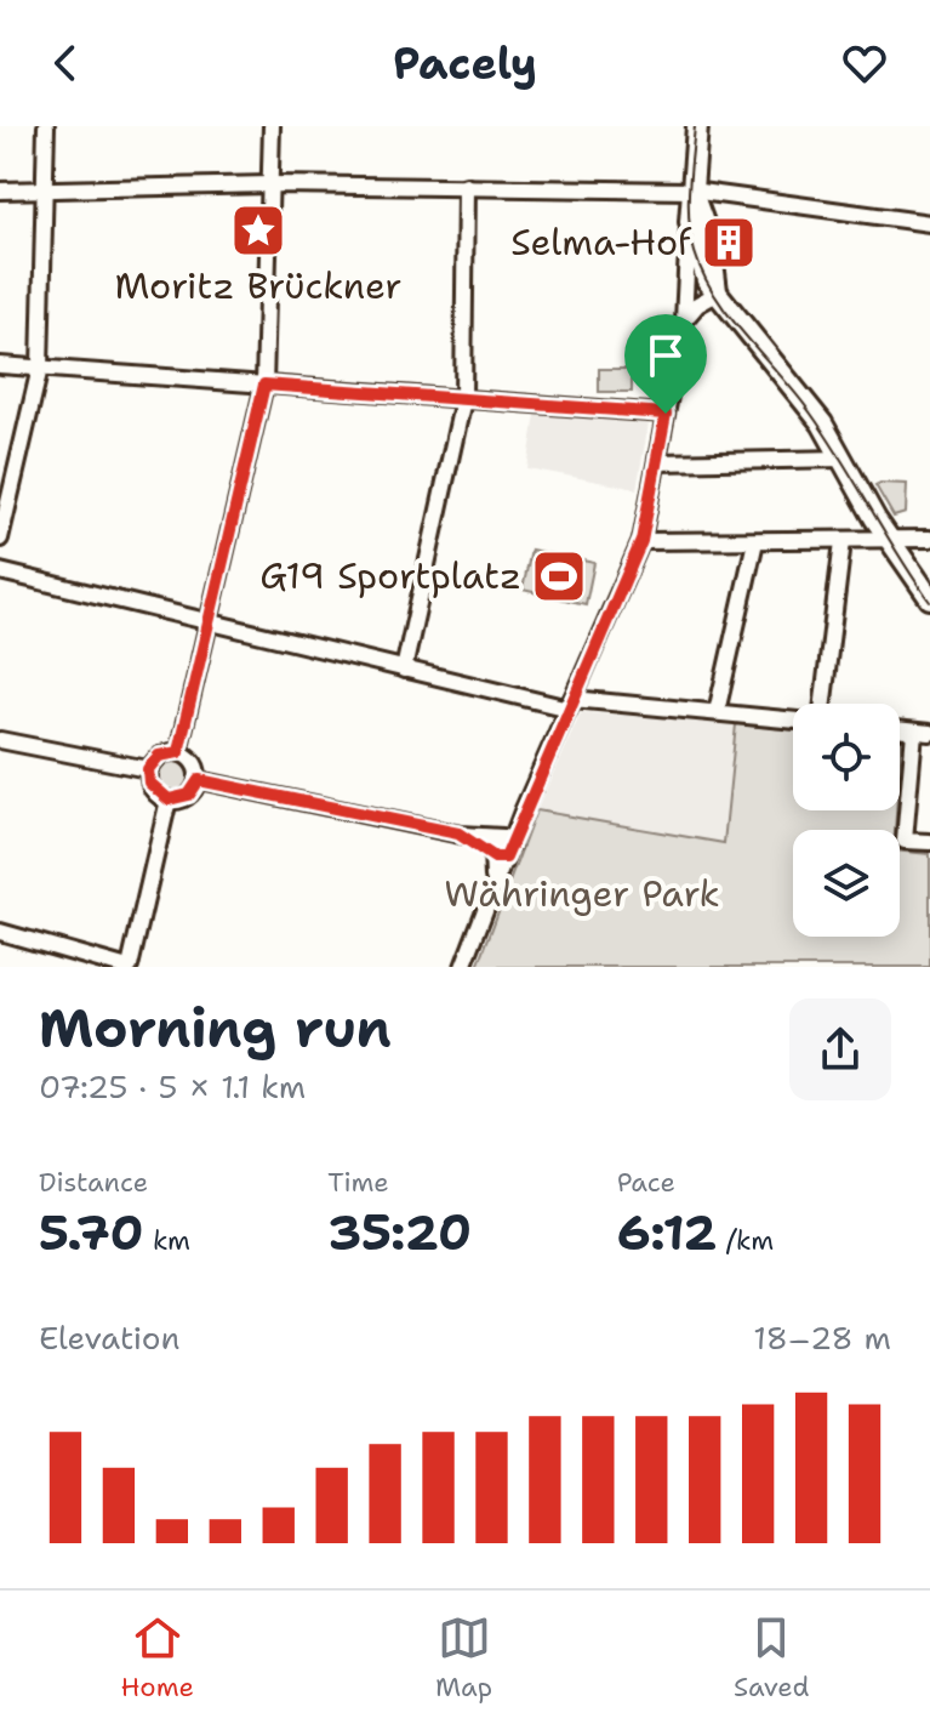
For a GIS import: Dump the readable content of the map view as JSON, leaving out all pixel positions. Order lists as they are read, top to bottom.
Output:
{
  "parks": ["Währinger Park"],
  "places": {
    "place": ["Moritz Brückner"],
    "building": ["Selma-Hof"],
    "sports": ["G19 Sportplatz"]
  },
  "page": {
    "header": "Pacely",
    "heading": ["Morning run", "07:25 · 5 × 1.1 km"],
    "stats": [
      ["Distance", "5.70 km"],
      ["Time", "35:20"],
      ["Pace", "6:12 /km"]
    ],
    "chart": ["Elevation", "18–28 m"],
    "tabs": ["Home", "Map", "Saved"]
  }
}
